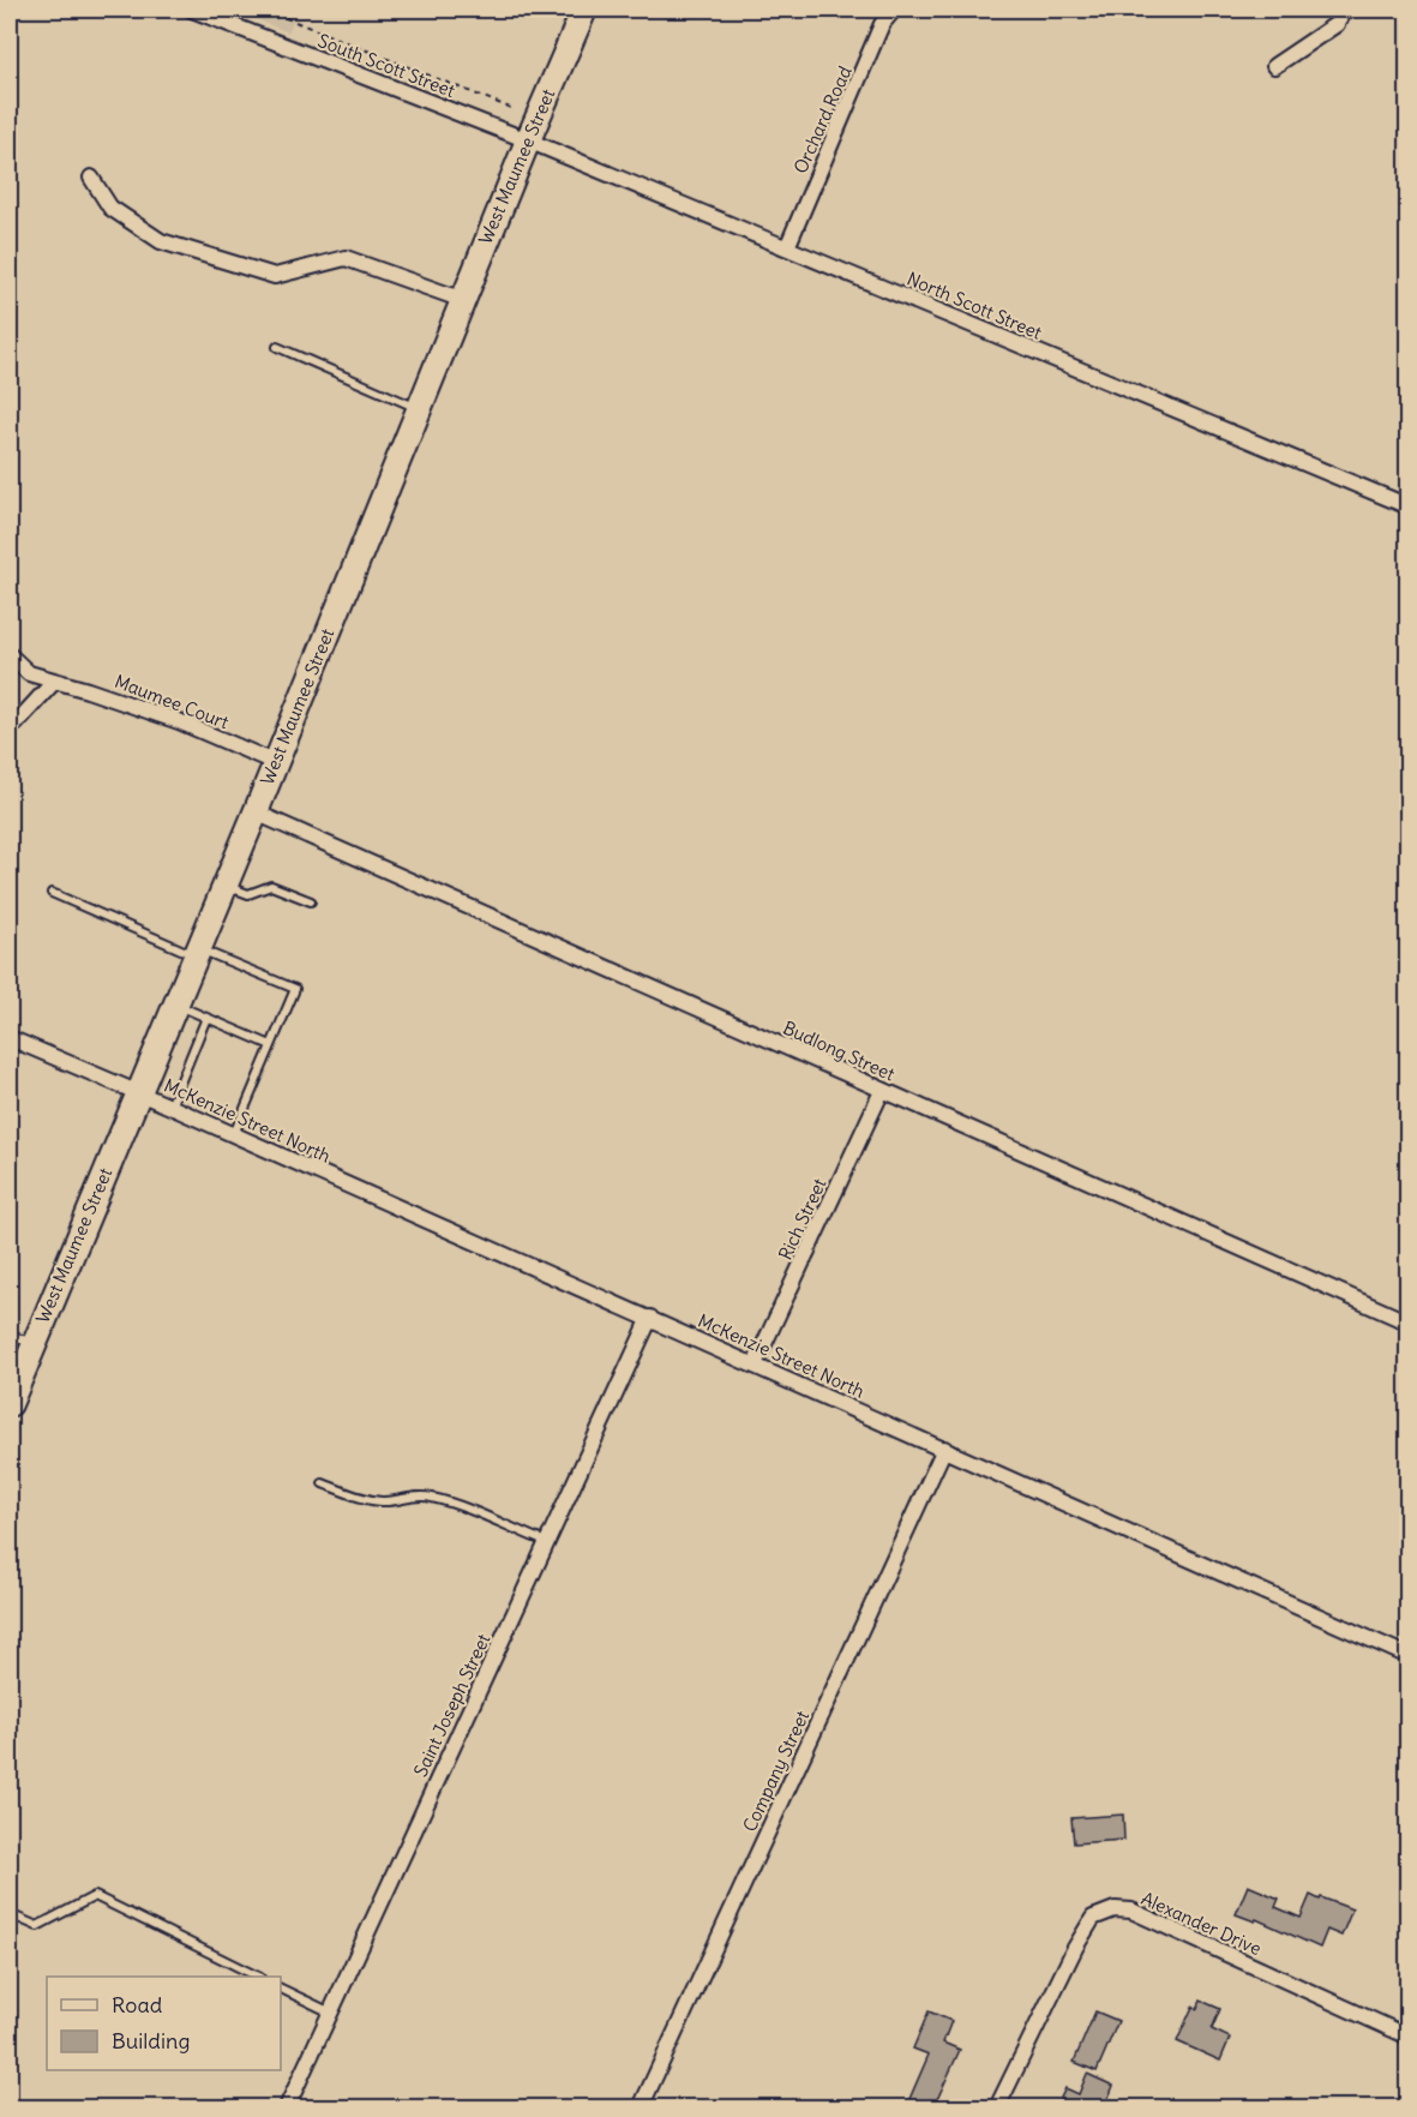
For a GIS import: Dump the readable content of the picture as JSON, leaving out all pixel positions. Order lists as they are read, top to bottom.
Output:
{
  "streets": {
    "main road": ["West Maumee Street"],
    "street": [
      "South Scott Street",
      "Orchard Road",
      "North Scott Street",
      "Maumee Court",
      "Budlong Street",
      "McKenzie Street North",
      "Rich Street",
      "Saint Joseph Street",
      "Company Street",
      "Alexander Drive"
    ]
  },
  "crossings": [
    ["South Scott Street", "West Maumee Street"],
    ["South Scott Street", "North Scott Street"],
    ["Orchard Road", "North Scott Street"],
    ["West Maumee Street", "North Scott Street"],
    ["West Maumee Street", "Maumee Court"],
    ["West Maumee Street", "Budlong Street"],
    ["West Maumee Street", "McKenzie Street North"],
    ["Budlong Street", "Rich Street"],
    ["McKenzie Street North", "Rich Street"],
    ["McKenzie Street North", "Saint Joseph Street"],
    ["McKenzie Street North", "Company Street"]
  ],
  "legend": ["Road", "Building"]
}
